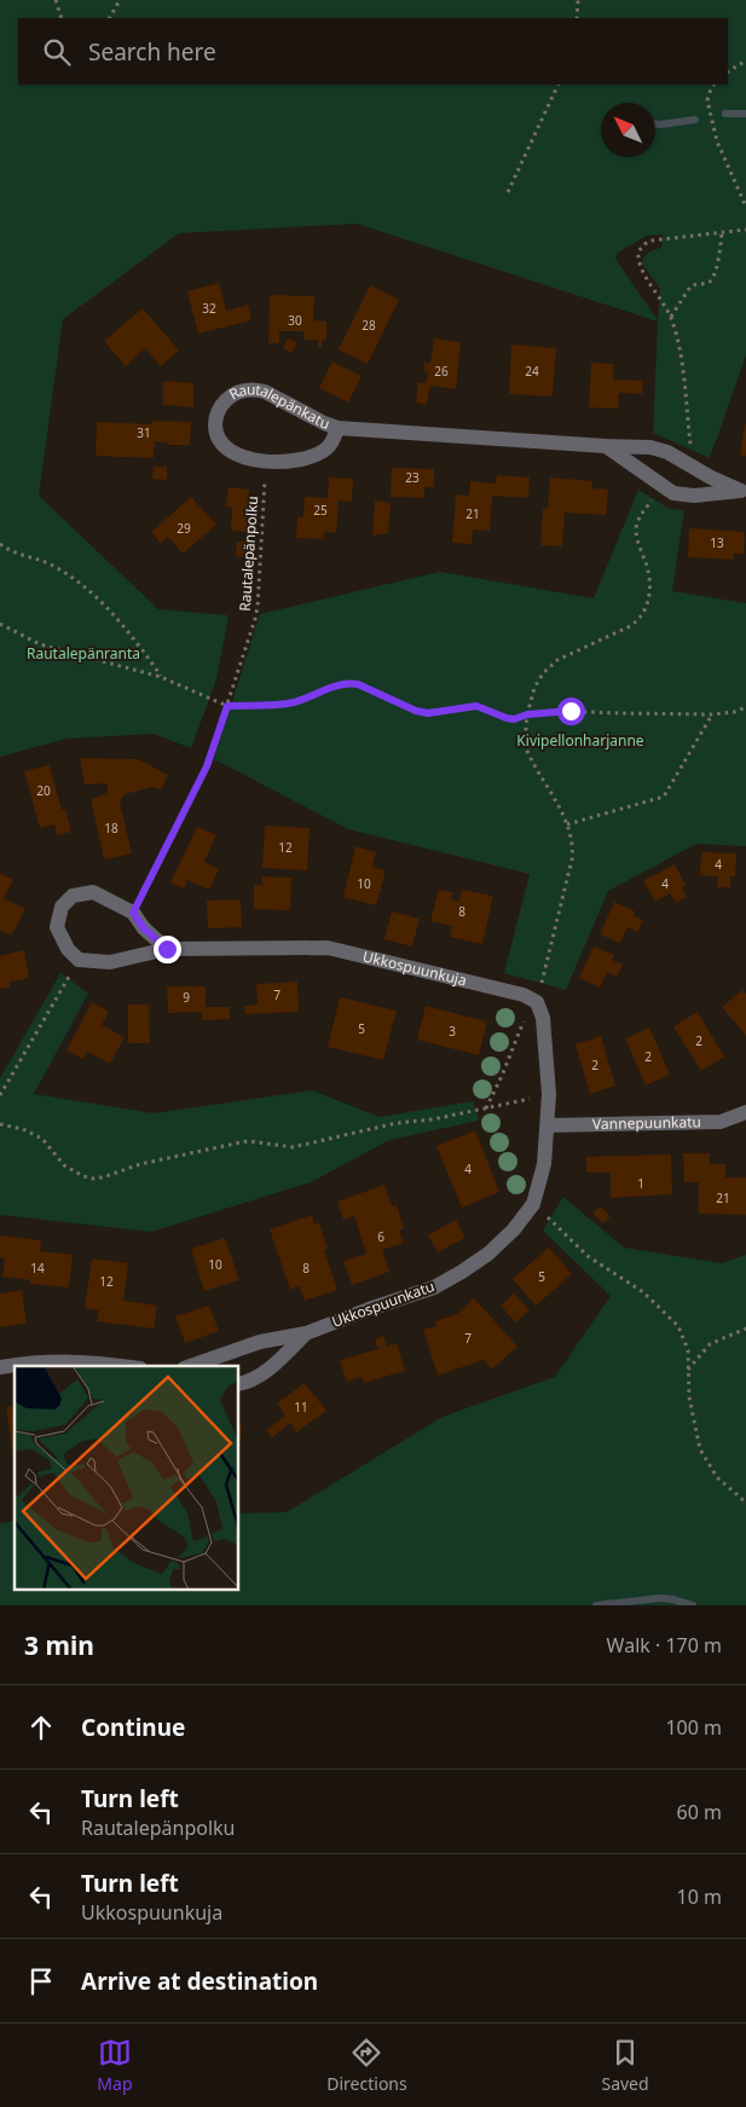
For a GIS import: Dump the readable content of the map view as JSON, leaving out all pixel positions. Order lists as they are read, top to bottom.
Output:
{
  "streets": {
    "street": [
      "Rautalepänkatu",
      "Ukkospuunkuja",
      "Vannepuunkatu",
      "Ukkospuunkatu"
    ],
    "path": ["Rautalepänpolku"]
  },
  "crossings": [
    ["Rautalepänkatu", "Rautalepänpolku"],
    ["Vannepuunkatu", "Ukkospuunkatu"]
  ],
  "parks": ["Rautalepänranta", "Kivipellonharjanne"],
  "house_numbers": [
    "32",
    "30",
    "28",
    "26",
    "24",
    "31",
    "23",
    "25",
    "21",
    "29",
    "13",
    "20",
    "18",
    "12",
    "4",
    "10",
    "4",
    "8",
    "7",
    "9",
    "5",
    "3",
    "2",
    "2",
    "2",
    "4",
    "1",
    "21",
    "6",
    "10",
    "14",
    "8",
    "5",
    "12",
    "7",
    "11"
  ],
  "north": "top left",
  "page": {
    "search": "Search here",
    "heading": ["3 min", "Walk · 170 m"],
    "list": [
      ["Continue", "100 m"],
      ["Turn left", "Rautalepänpolku", "60 m"],
      ["Turn left", "Ukkospuunkuja", "10 m"],
      "Arrive at destination"
    ],
    "nav": ["Map", "Directions", "Saved"]
  }
}
